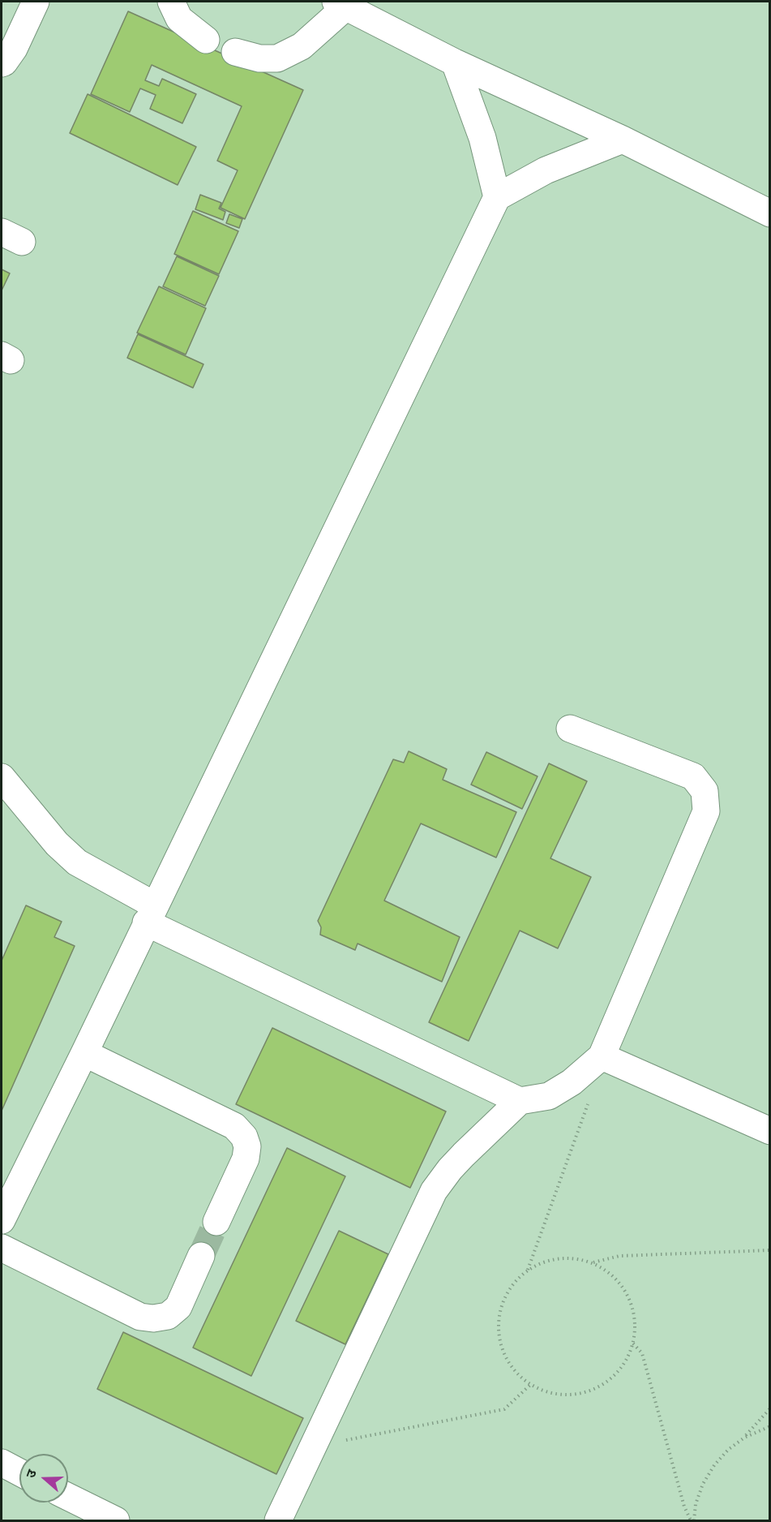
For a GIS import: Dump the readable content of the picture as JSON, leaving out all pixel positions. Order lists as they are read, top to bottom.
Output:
{
  "north": "left"
}
